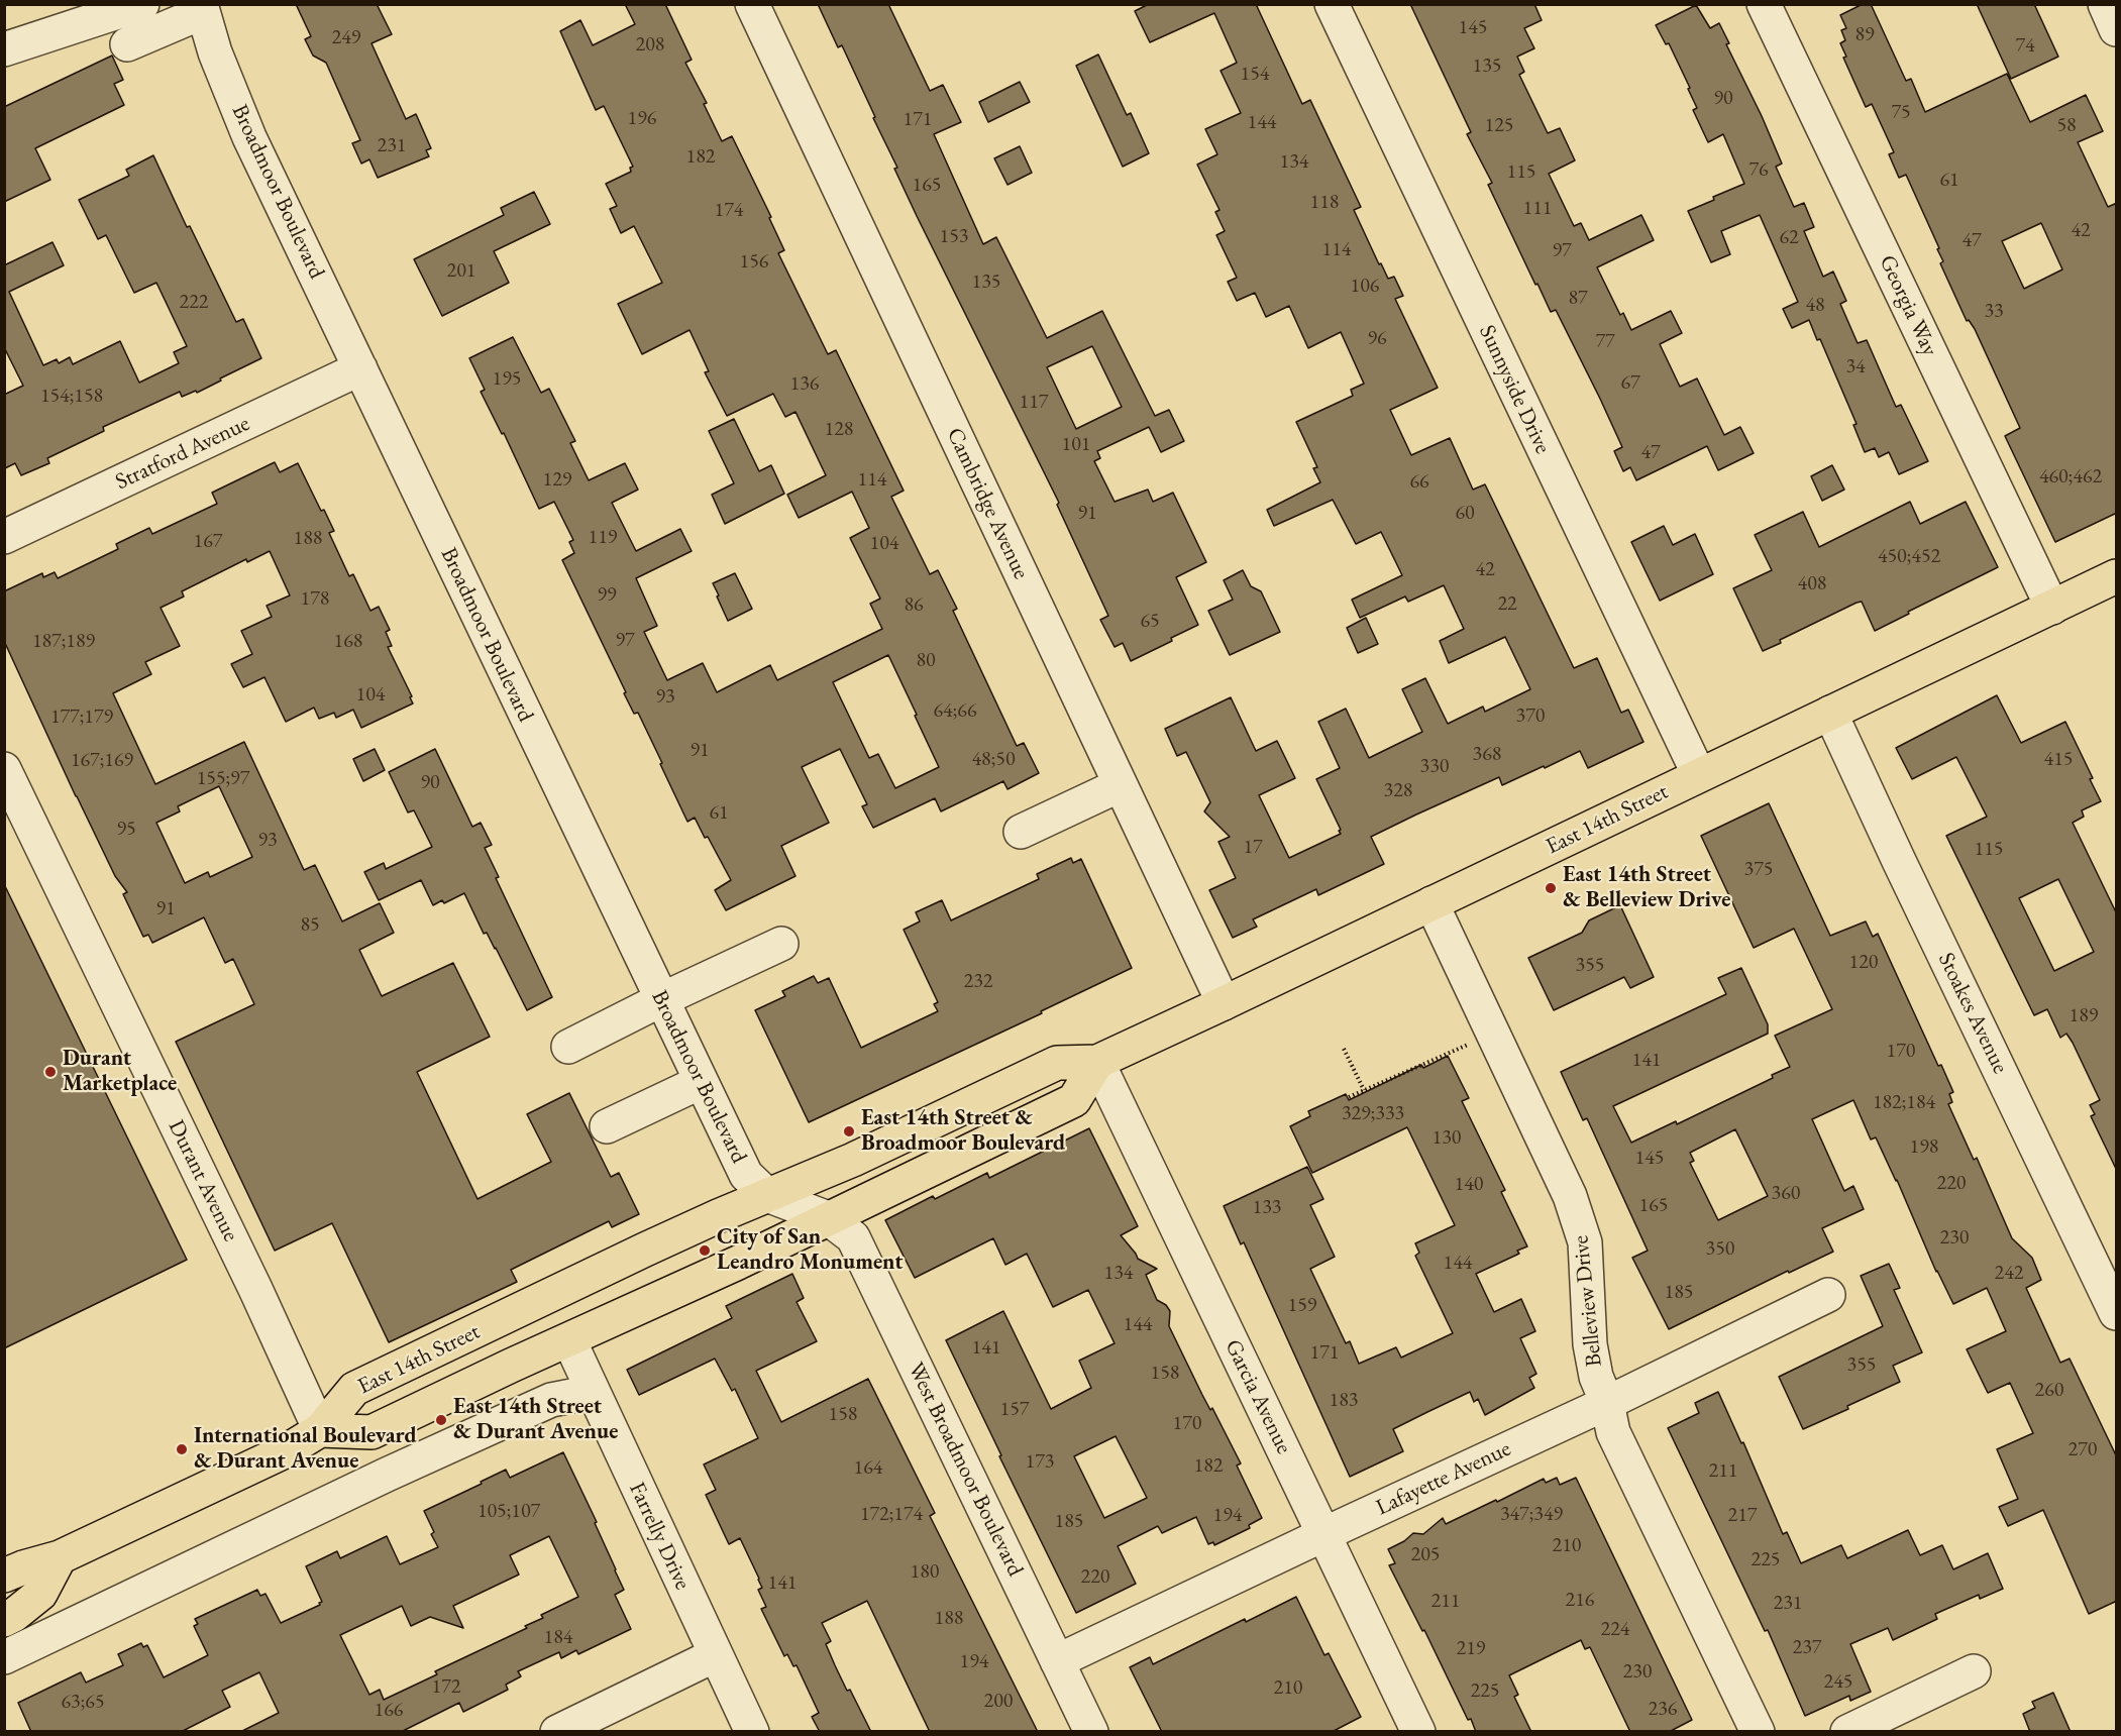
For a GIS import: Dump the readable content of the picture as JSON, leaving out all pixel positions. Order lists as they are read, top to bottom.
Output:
{
  "streets": {
    "main road": ["East 14th Street"],
    "street": [
      "Broadmoor Boulevard",
      "Georgia Way",
      "Sunnyside Drive",
      "Stratford Avenue",
      "Cambridge Avenue",
      "Stoakes Avenue",
      "Durant Avenue",
      "Belleview Drive",
      "Garcia Avenue",
      "West Broadmoor Boulevard",
      "Lafayette Avenue",
      "Farrelly Drive"
    ]
  },
  "crossings": [
    ["Broadmoor Boulevard", "Stratford Avenue"],
    ["Broadmoor Boulevard", "East 14th Street"],
    ["Broadmoor Boulevard", "West Broadmoor Boulevard"],
    ["Georgia Way", "East 14th Street"],
    ["Sunnyside Drive", "East 14th Street"],
    ["Cambridge Avenue", "East 14th Street"],
    ["East 14th Street", "Stoakes Avenue"],
    ["East 14th Street", "Durant Avenue"],
    ["East 14th Street", "Belleview Drive"],
    ["East 14th Street", "Garcia Avenue"],
    ["East 14th Street", "West Broadmoor Boulevard"],
    ["East 14th Street", "Farrelly Drive"],
    ["Belleview Drive", "Lafayette Avenue"],
    ["Garcia Avenue", "Lafayette Avenue"],
    ["West Broadmoor Boulevard", "Lafayette Avenue"]
  ],
  "places": [
    "East 14th Street & Belleview Drive",
    "Durant Marketplace",
    "East 14th Street & Broadmoor Boulevard",
    "City of San Leandro Monument",
    "East 14th Street & Durant Avenue",
    "International Boulevard & Durant Avenue"
  ],
  "house_numbers": [
    "145",
    "89",
    "249",
    "208",
    "74",
    "135",
    "154",
    "90",
    "75",
    "196",
    "171",
    "144",
    "125",
    "58",
    "231",
    "182",
    "134",
    "76",
    "115",
    "61",
    "165",
    "118",
    "111",
    "174",
    "42",
    "153",
    "62",
    "47",
    "114",
    "97",
    "156",
    "201",
    "135",
    "106",
    "87",
    "222",
    "48",
    "33",
    "96",
    "77",
    "34",
    "195",
    "67",
    "136",
    "154;158",
    "117",
    "128",
    "101",
    "47",
    "460;462",
    "129",
    "114",
    "66",
    "91",
    "60",
    "119",
    "188",
    "167",
    "104",
    "450;452",
    "42",
    "408",
    "99",
    "178",
    "22",
    "86",
    "65",
    "97",
    "187;189",
    "168",
    "80",
    "104",
    "93",
    "64;66",
    "370",
    "177;179",
    "91",
    "368",
    "48;50",
    "415",
    "167;169",
    "330",
    "155;97",
    "90",
    "328",
    "61",
    "95",
    "93",
    "17",
    "115",
    "375",
    "91",
    "85",
    "120",
    "355",
    "232",
    "189",
    "170",
    "141",
    "182;184",
    "329;333",
    "130",
    "198",
    "145",
    "220",
    "140",
    "360",
    "165",
    "133",
    "230",
    "350",
    "144",
    "134",
    "242",
    "185",
    "159",
    "144",
    "141",
    "171",
    "355",
    "158",
    "260",
    "183",
    "157",
    "158",
    "170",
    "270",
    "173",
    "182",
    "164",
    "211",
    "105;107",
    "172;174",
    "347;349",
    "194",
    "217",
    "185",
    "210",
    "205",
    "225",
    "180",
    "220",
    "141",
    "216",
    "211",
    "231",
    "188",
    "224",
    "184",
    "237",
    "219",
    "194",
    "230",
    "245",
    "172",
    "210",
    "225",
    "200",
    "63;65",
    "236",
    "166"
  ]
}
